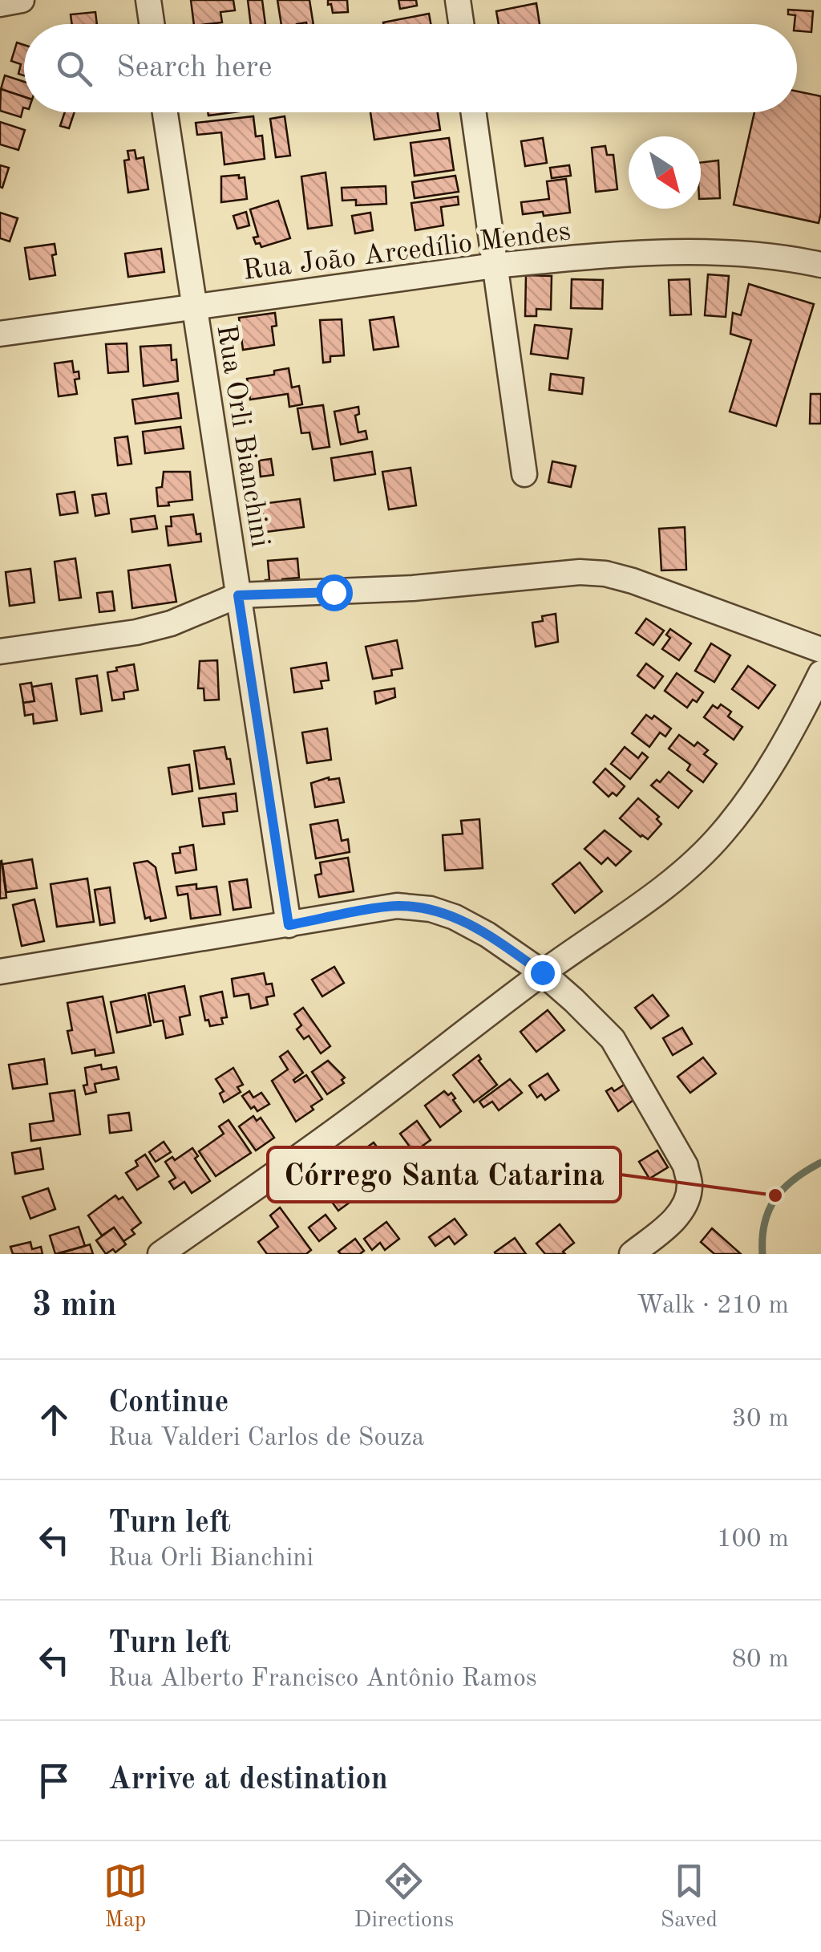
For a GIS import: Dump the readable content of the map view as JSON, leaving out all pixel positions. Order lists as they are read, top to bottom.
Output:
{
  "streets": {
    "street": ["Rua João Arcedílio Mendes", "Rua Orli Bianchini"]
  },
  "crossings": [
    ["Rua João Arcedílio Mendes", "Rua Orli Bianchini"]
  ],
  "places": ["Córrego Santa Catarina"],
  "north": "bottom right",
  "page": {
    "search": "Search here",
    "heading": ["3 min", "Walk · 210 m"],
    "list": [
      ["Continue", "Rua Valderi Carlos de Souza", "30 m"],
      ["Turn left", "Rua Orli Bianchini", "100 m"],
      ["Turn left", "Rua Alberto Francisco Antônio Ramos", "80 m"],
      "Arrive at destination"
    ],
    "nav": ["Map", "Directions", "Saved"]
  }
}
